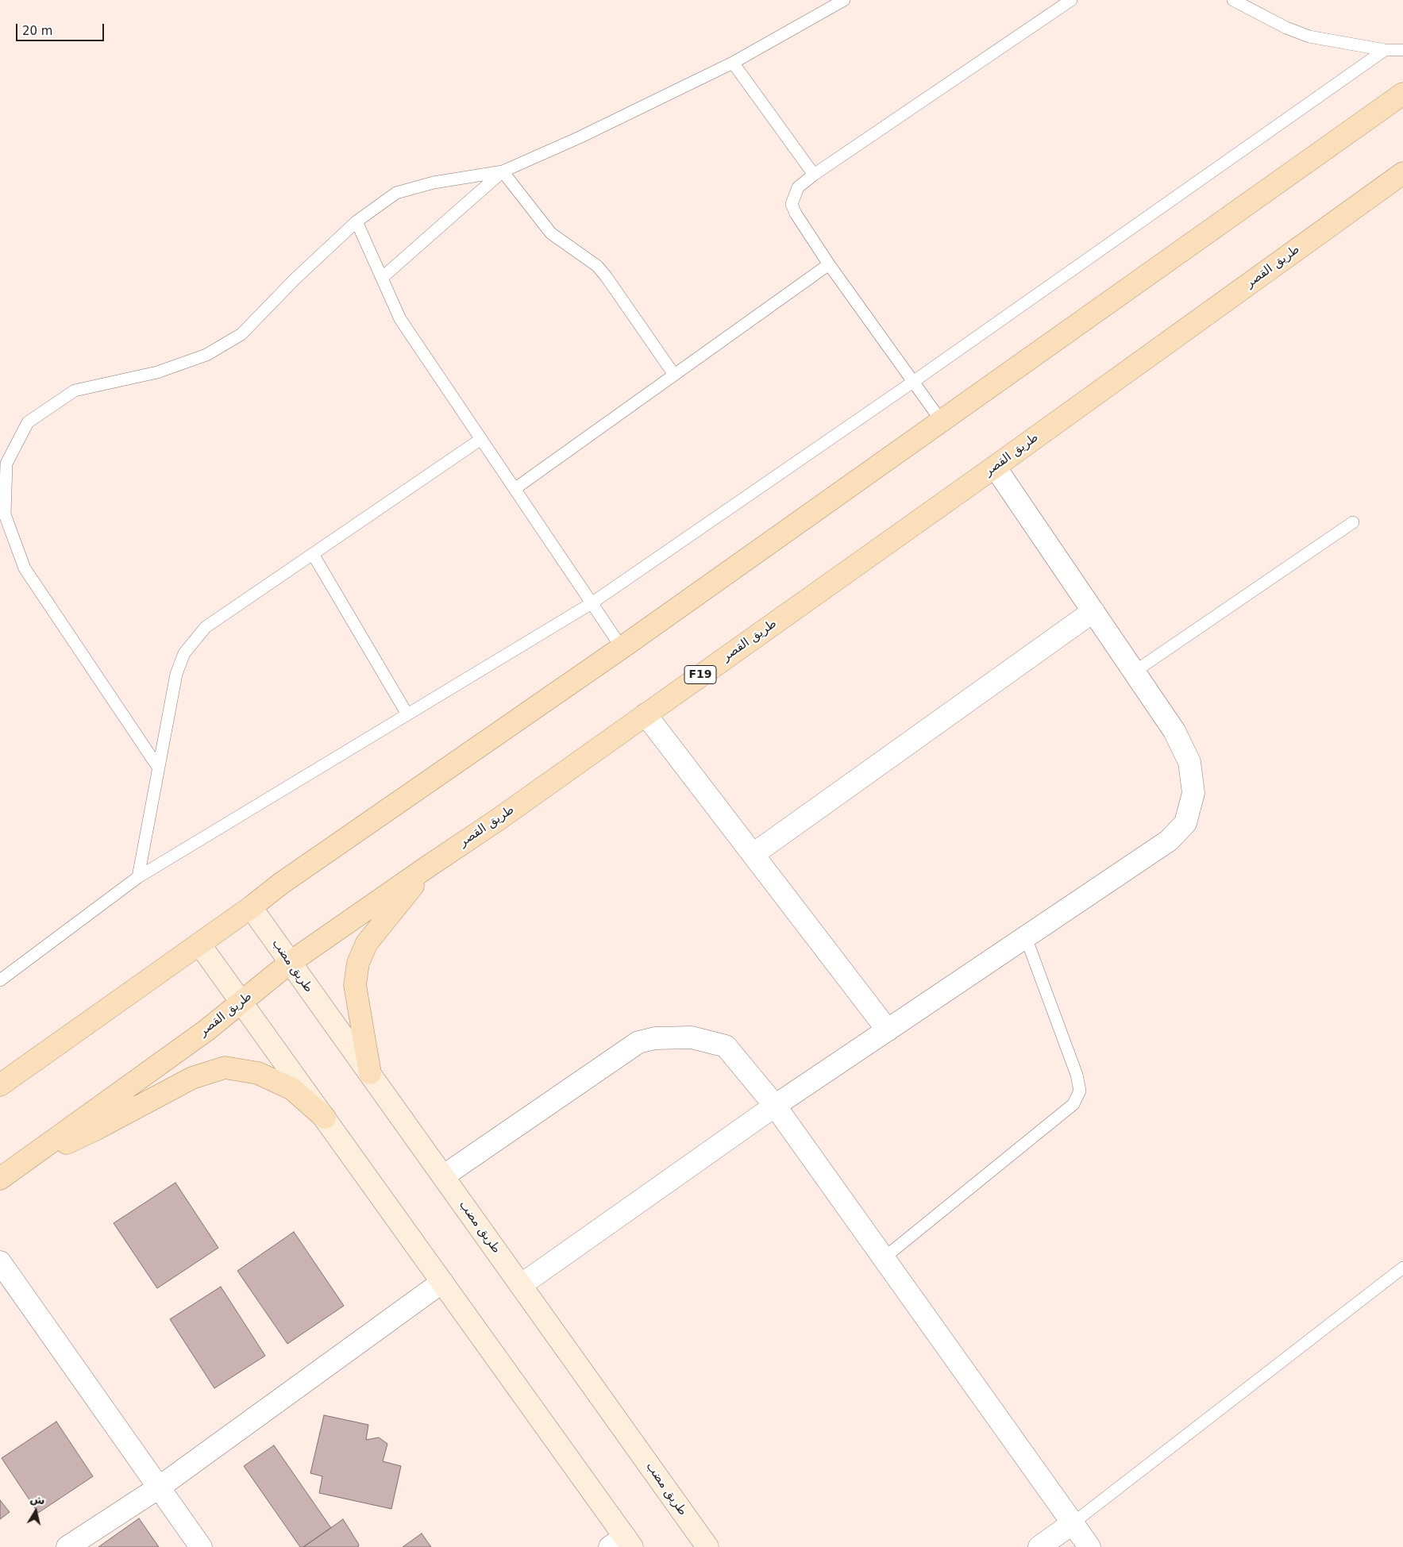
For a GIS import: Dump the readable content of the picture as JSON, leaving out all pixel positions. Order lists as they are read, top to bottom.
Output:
{
  "streets": {
    "main road": ["طريق القصر", "F19", "طريق مضب"]
  },
  "crossings": [
    ["طريق القصر", "طريق مضب"]
  ],
  "scale_bar": "20 m",
  "north": "top"
}
